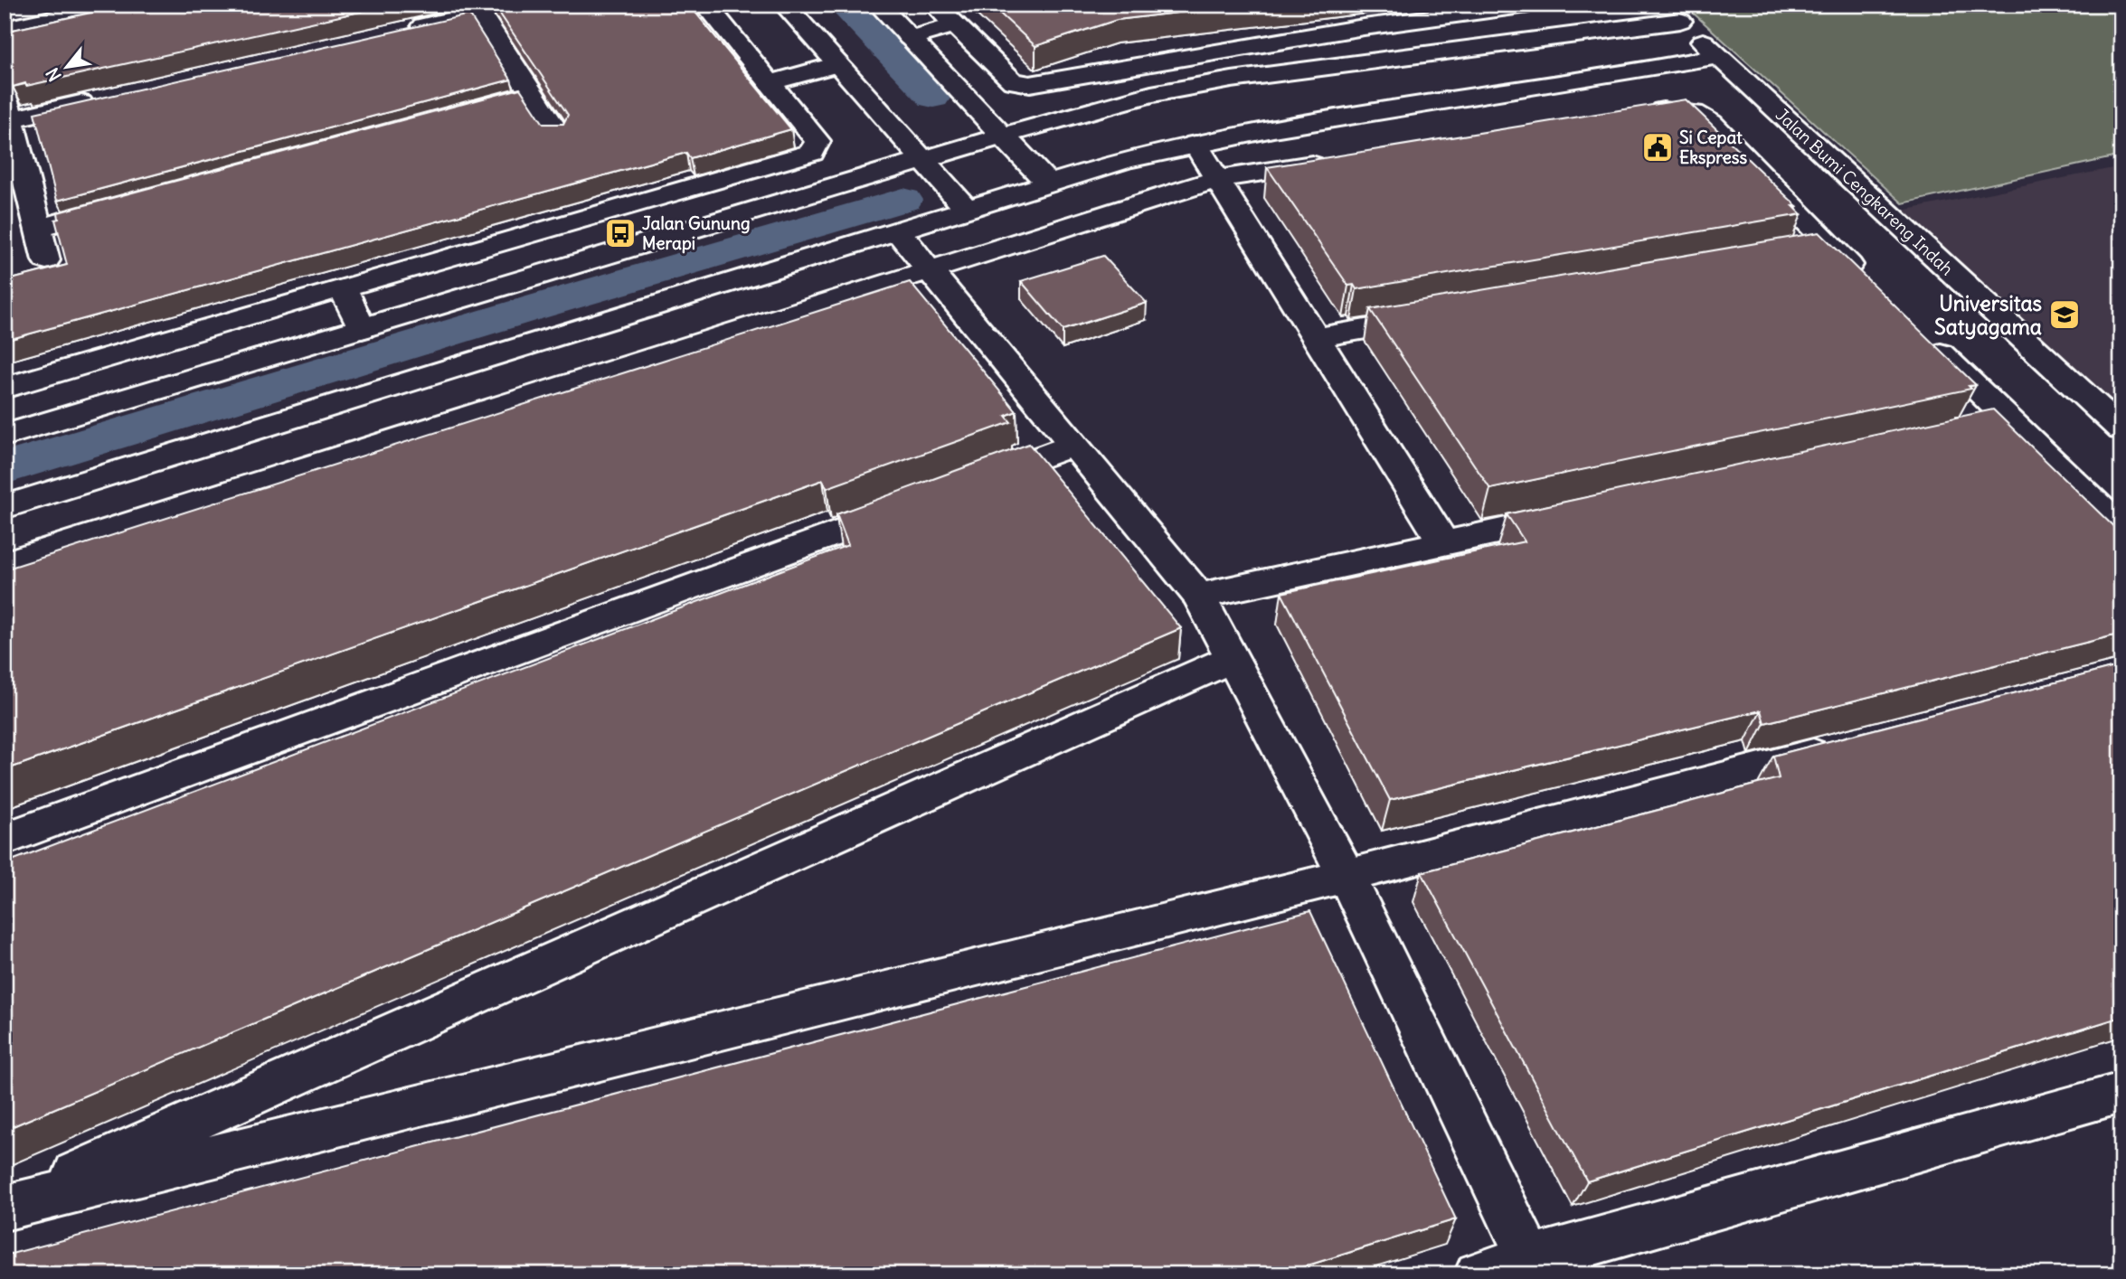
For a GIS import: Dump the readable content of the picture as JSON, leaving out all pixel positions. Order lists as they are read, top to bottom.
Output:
{
  "streets": {
    "street": ["Jalan Bumi Cengkareng Indah"]
  },
  "places": {
    "public building": ["Si Cepat Ekspress"],
    "bus stop": ["Jalan Gunung Merapi"],
    "school or university": ["Universitas Satyagama"]
  },
  "north": "bottom left"
}
